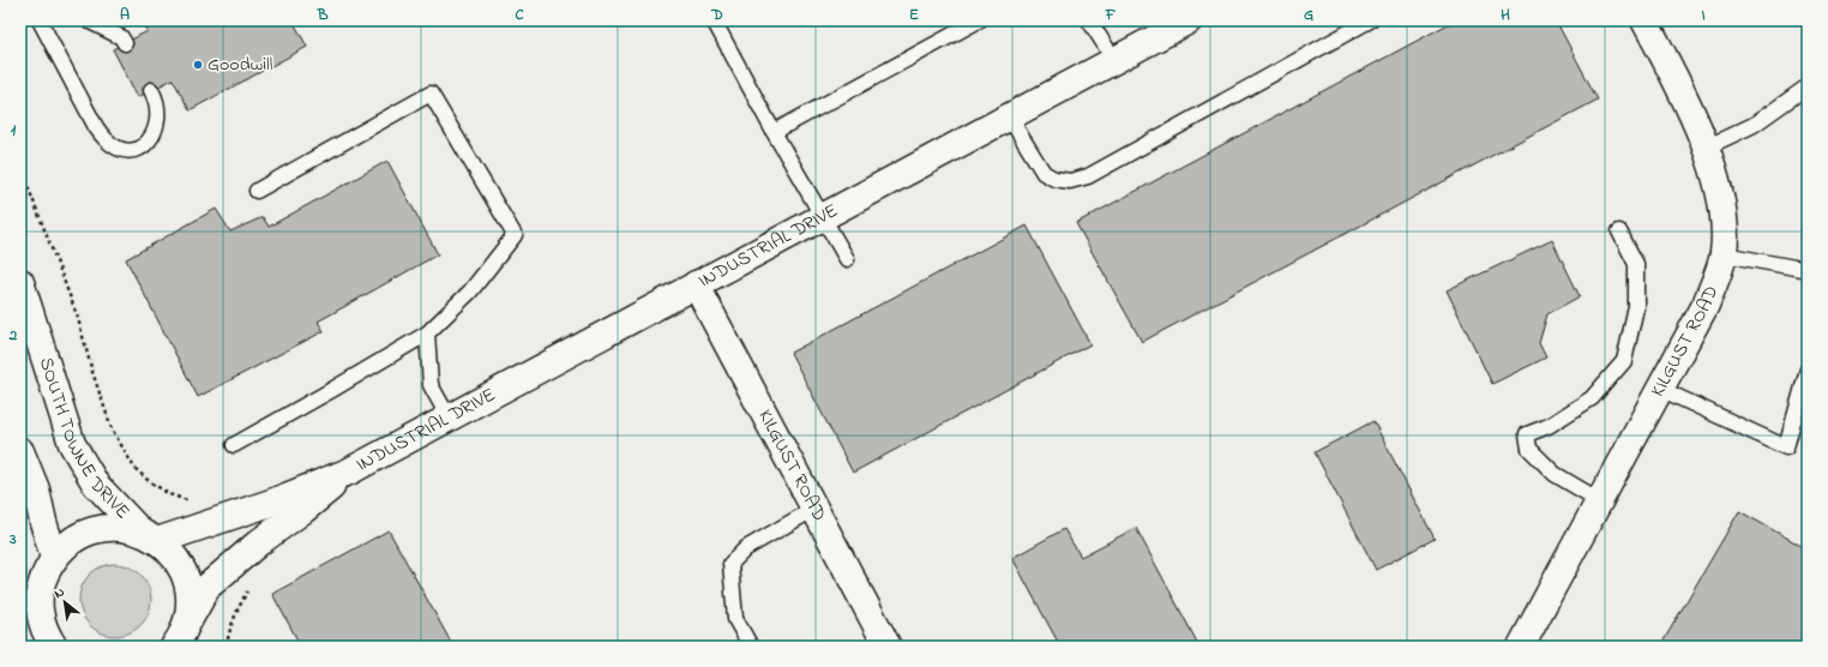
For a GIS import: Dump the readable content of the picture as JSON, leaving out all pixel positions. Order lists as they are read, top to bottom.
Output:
{
  "streets": {
    "street": ["INDUSTRIAL DRIVE", "KILGUST ROAD", "SOUTH TOWNE DRIVE"]
  },
  "crossings": [
    ["INDUSTRIAL DRIVE", "KILGUST ROAD"],
    ["INDUSTRIAL DRIVE", "SOUTH TOWNE DRIVE"]
  ],
  "places": ["Goodwill"],
  "north": "top left",
  "grid": {
    "columns": [
      "A",
      "B",
      "C",
      "D",
      "E",
      "F",
      "G",
      "H",
      "I"
    ],
    "rows": ["1", "2", "3"]
  }
}
